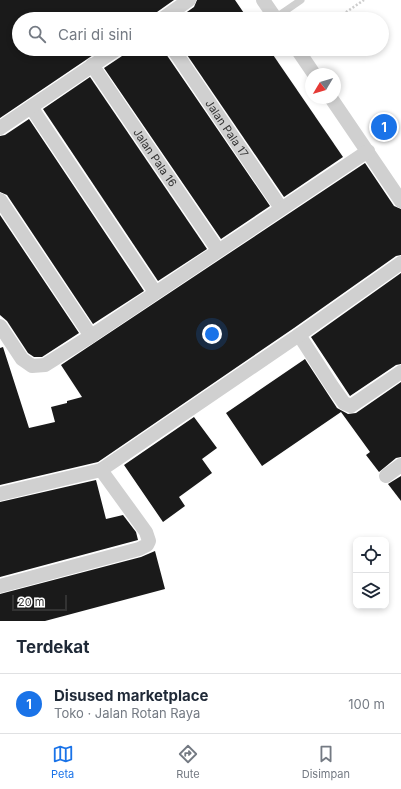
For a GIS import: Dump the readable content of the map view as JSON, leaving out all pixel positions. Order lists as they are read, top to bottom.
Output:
{
  "streets": {
    "street": ["Jalan Pala 17", "Jalan Pala 16"]
  },
  "scale_bar": "20 m",
  "north": "bottom left",
  "page": {
    "search": "Cari di sini",
    "pins": "1",
    "scale": "20 m",
    "heading": "Terdekat",
    "list": [
      {
        "mark": "1",
        "name": "Disused marketplace",
        "note": "Toko · Jalan Rotan Raya",
        "value": "100 m"
      }
    ],
    "nav": ["Peta", "Rute", "Disimpan"]
  }
}
